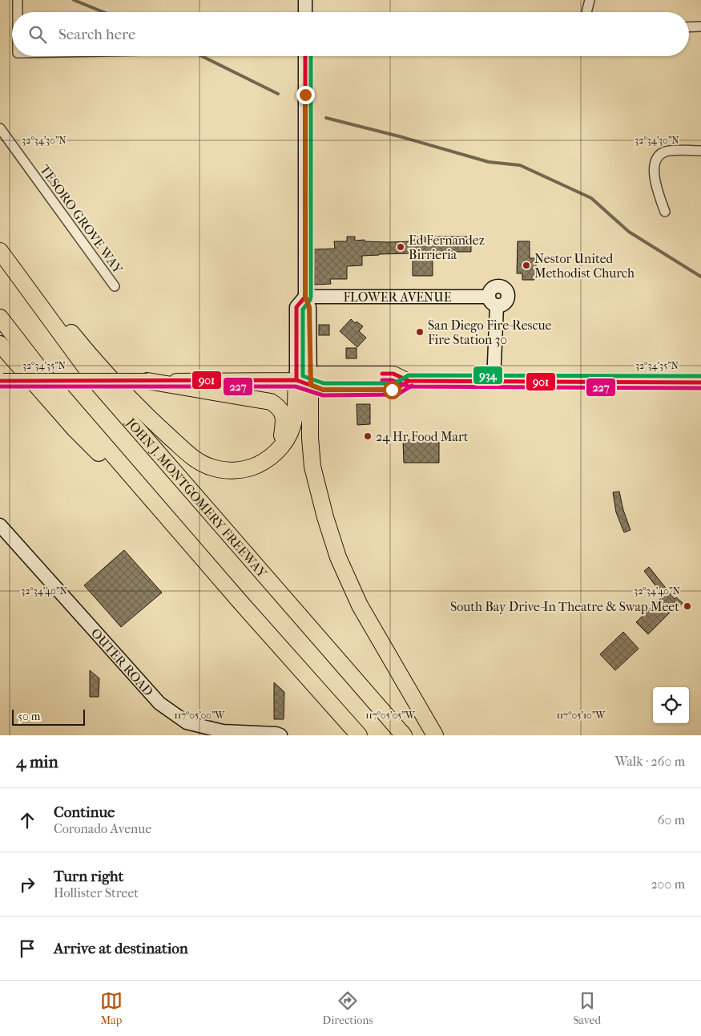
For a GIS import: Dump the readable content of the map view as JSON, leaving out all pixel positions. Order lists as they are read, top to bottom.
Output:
{
  "streets": {
    "highway": ["JOHN J. MONTGOMERY FREEWAY"],
    "street": ["TESORO GROVE WAY", "FLOWER AVENUE", "OUTER ROAD"]
  },
  "places": [
    "Ed Fernandez Birrieria",
    "Nestor United Methodist Church",
    "San Diego Fire-Rescue Fire Station 30",
    "24 Hr Food Mart",
    "South Bay Drive-In Theatre & Swap Meet"
  ],
  "lines": ["transit line 901", "transit line 934", "transit line 227"],
  "scale_bar": "50 m",
  "page": {
    "search": "Search here",
    "scale": "50 m",
    "heading": ["4 min", "Walk · 260 m"],
    "list": [
      ["Continue", "Coronado Avenue", "60 m"],
      ["Turn right", "Hollister Street", "200 m"],
      "Arrive at destination"
    ],
    "nav": ["Map", "Directions", "Saved"]
  },
  "coordinates": [
    "32°34'30\"N",
    "32°34'35\"N",
    "32°34'40\"N",
    "117°05'00\"W",
    "117°05'05\"W",
    "117°05'10\"W"
  ]
}
